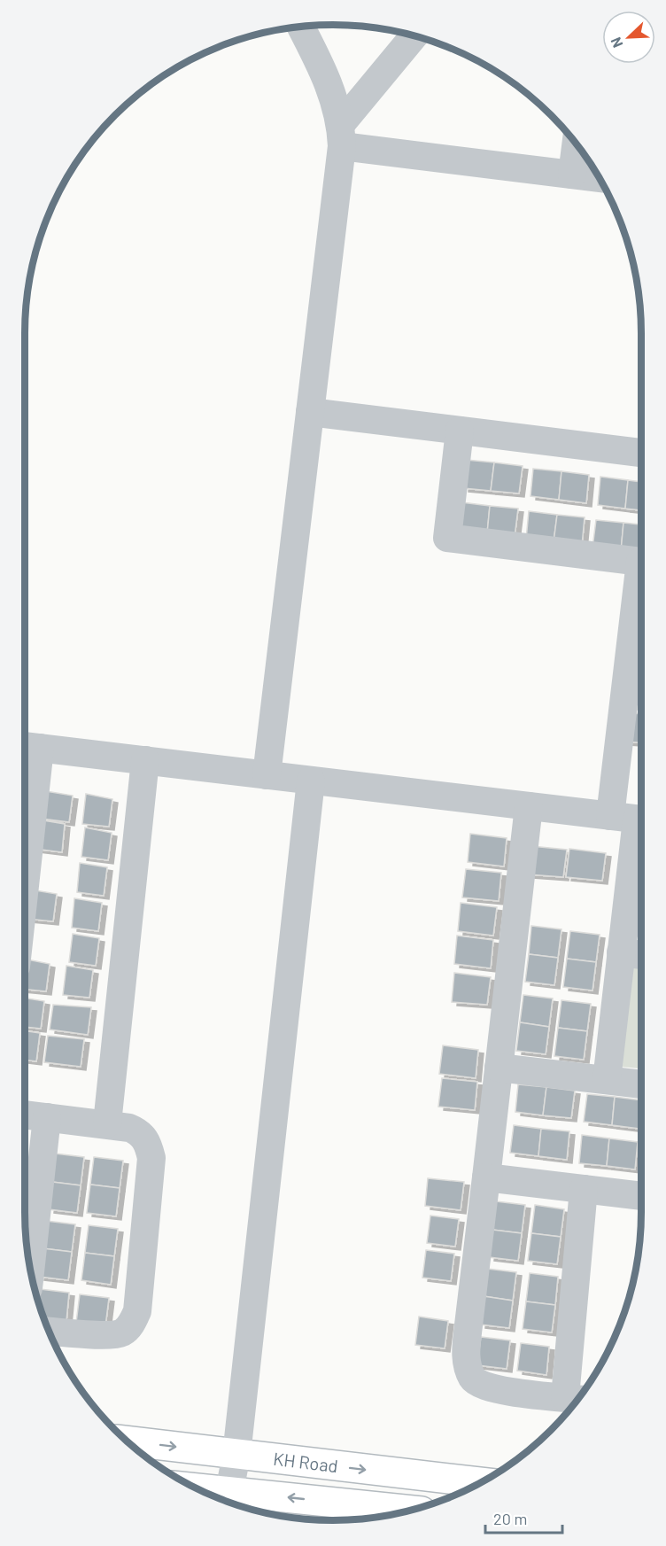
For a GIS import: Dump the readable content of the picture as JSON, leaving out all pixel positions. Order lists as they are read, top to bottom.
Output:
{
  "streets": {
    "main road": ["KH Road"]
  },
  "scale_bar": "20 m",
  "north": "bottom left"
}
